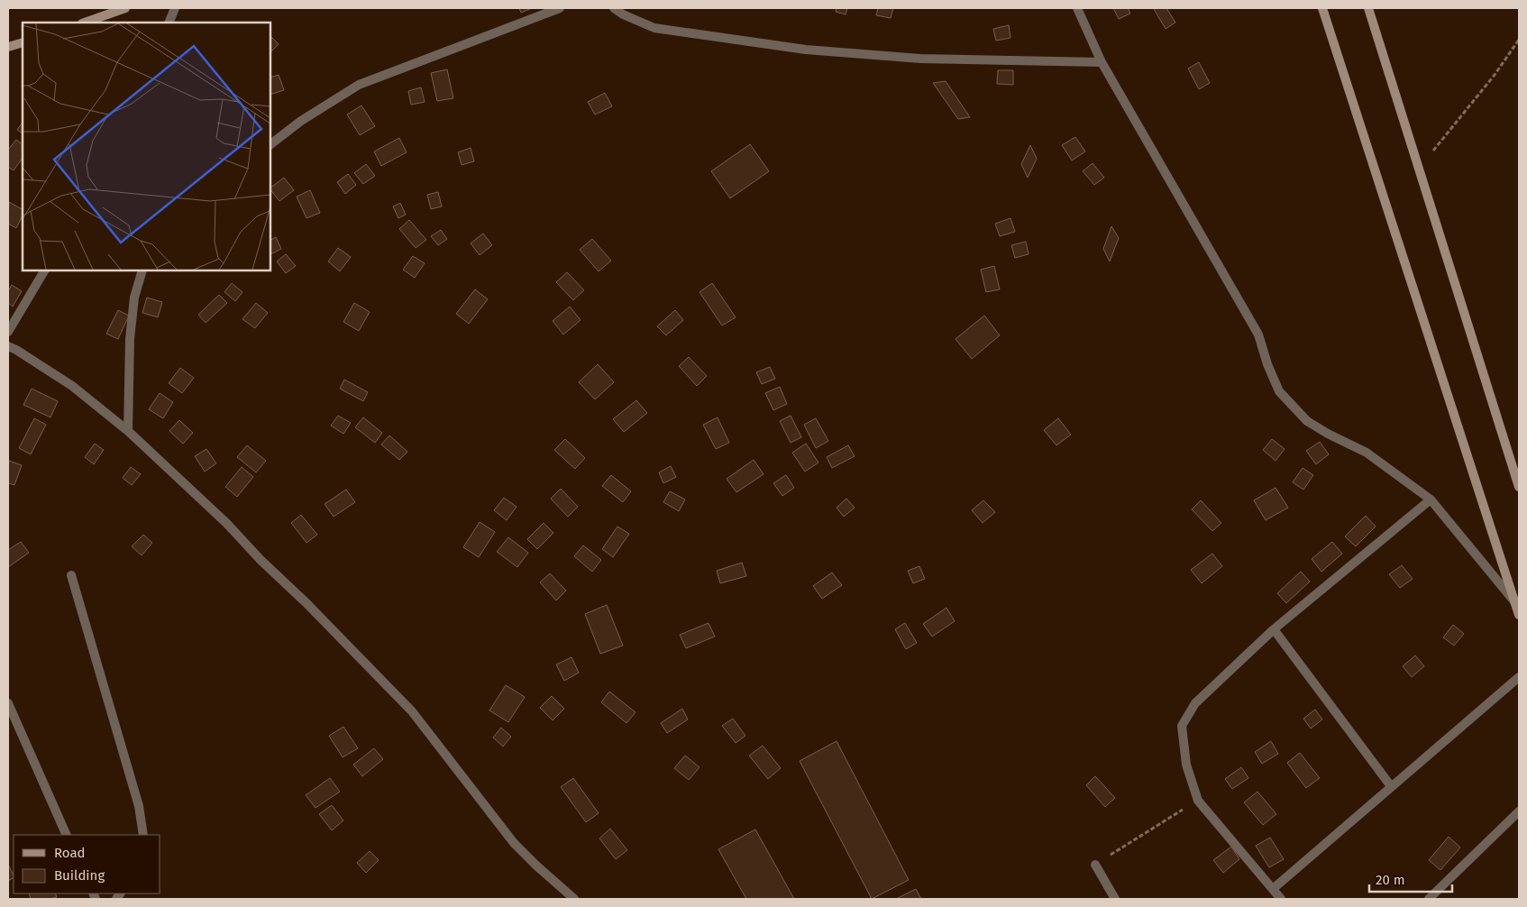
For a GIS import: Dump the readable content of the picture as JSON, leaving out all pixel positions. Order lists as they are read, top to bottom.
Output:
{
  "legend": ["Road", "Building"],
  "scale_bar": "20 m"
}
